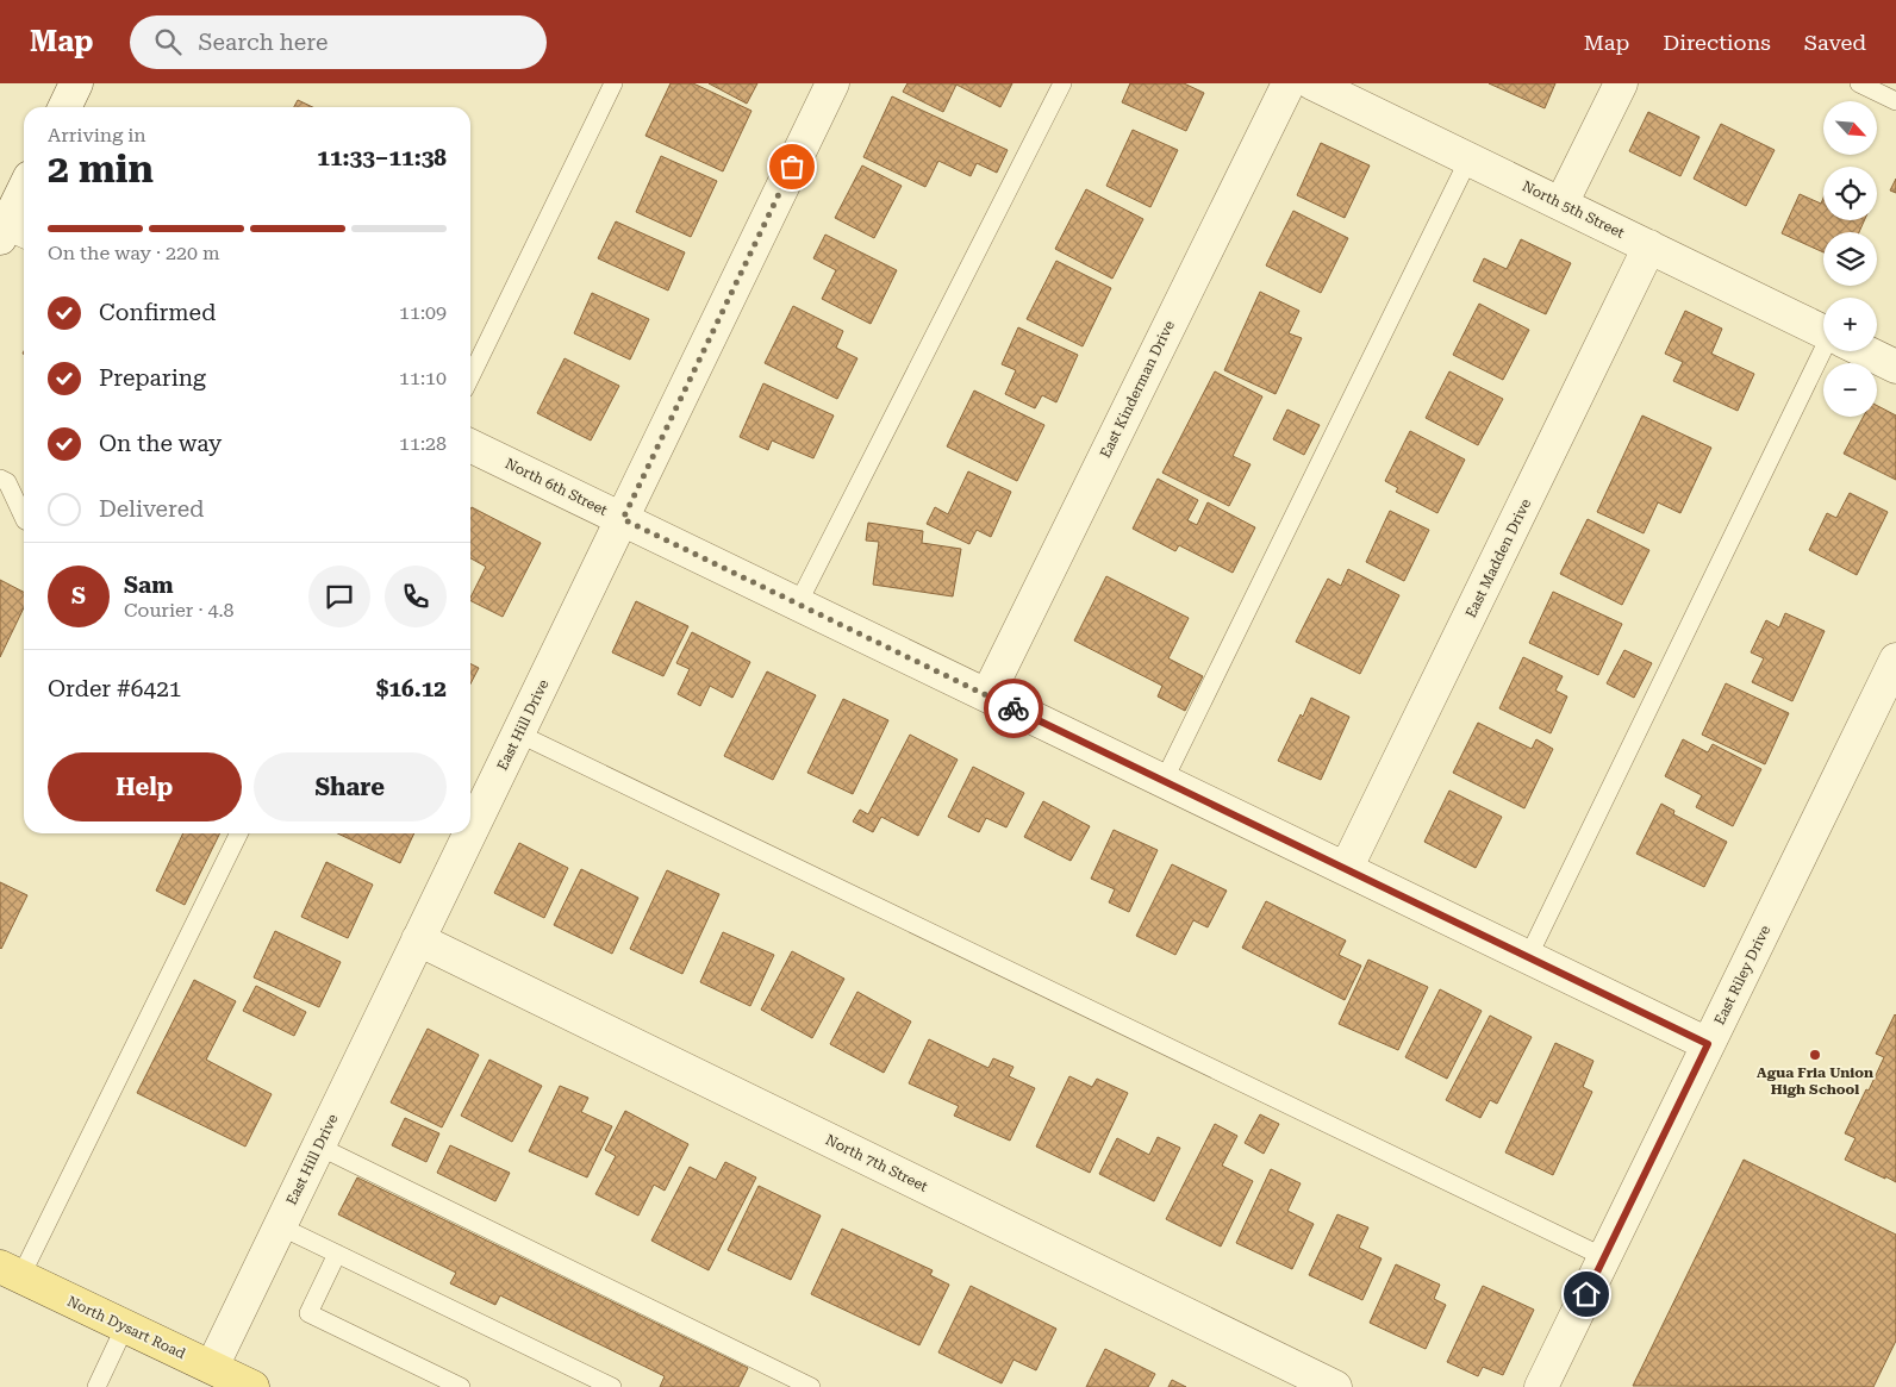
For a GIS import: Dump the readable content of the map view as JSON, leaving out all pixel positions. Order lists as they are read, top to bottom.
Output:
{
  "streets": {
    "main road": ["North Dysart Road"],
    "street": [
      "North 5th Street",
      "East Kinderman Drive",
      "North 6th Street",
      "East Madden Drive",
      "East Hill Drive",
      "East Riley Drive",
      "North 7th Street"
    ]
  },
  "crossings": [
    ["North 5th Street", "East Madden Drive"],
    ["East Kinderman Drive", "North 6th Street"],
    ["North 6th Street", "East Madden Drive"],
    ["North 6th Street", "East Hill Drive"],
    ["North 6th Street", "East Riley Drive"],
    ["East Hill Drive", "North 7th Street"],
    ["East Hill Drive", "North Dysart Road"]
  ],
  "places": ["Agua Fria Union High School"],
  "north": "bottom right",
  "page": {
    "header": "Map",
    "search": "Search here",
    "nav": ["Map", "Directions", "Saved"],
    "map_buttons": ["+", "−"],
    "heading": ["2 min", "Arriving in", "11:33–11:38"],
    "panel": [
      "Sam",
      "Courier · 4.8",
      "Order #6421",
      "$16.12"
    ],
    "bar": "On the way · 220 m",
    "list": [
      ["Confirmed", "11:09"],
      ["Preparing", "11:10"],
      ["On the way", "11:28"],
      "Delivered"
    ],
    "round": "S",
    "buttons": ["Help", "Share"]
  }
}
